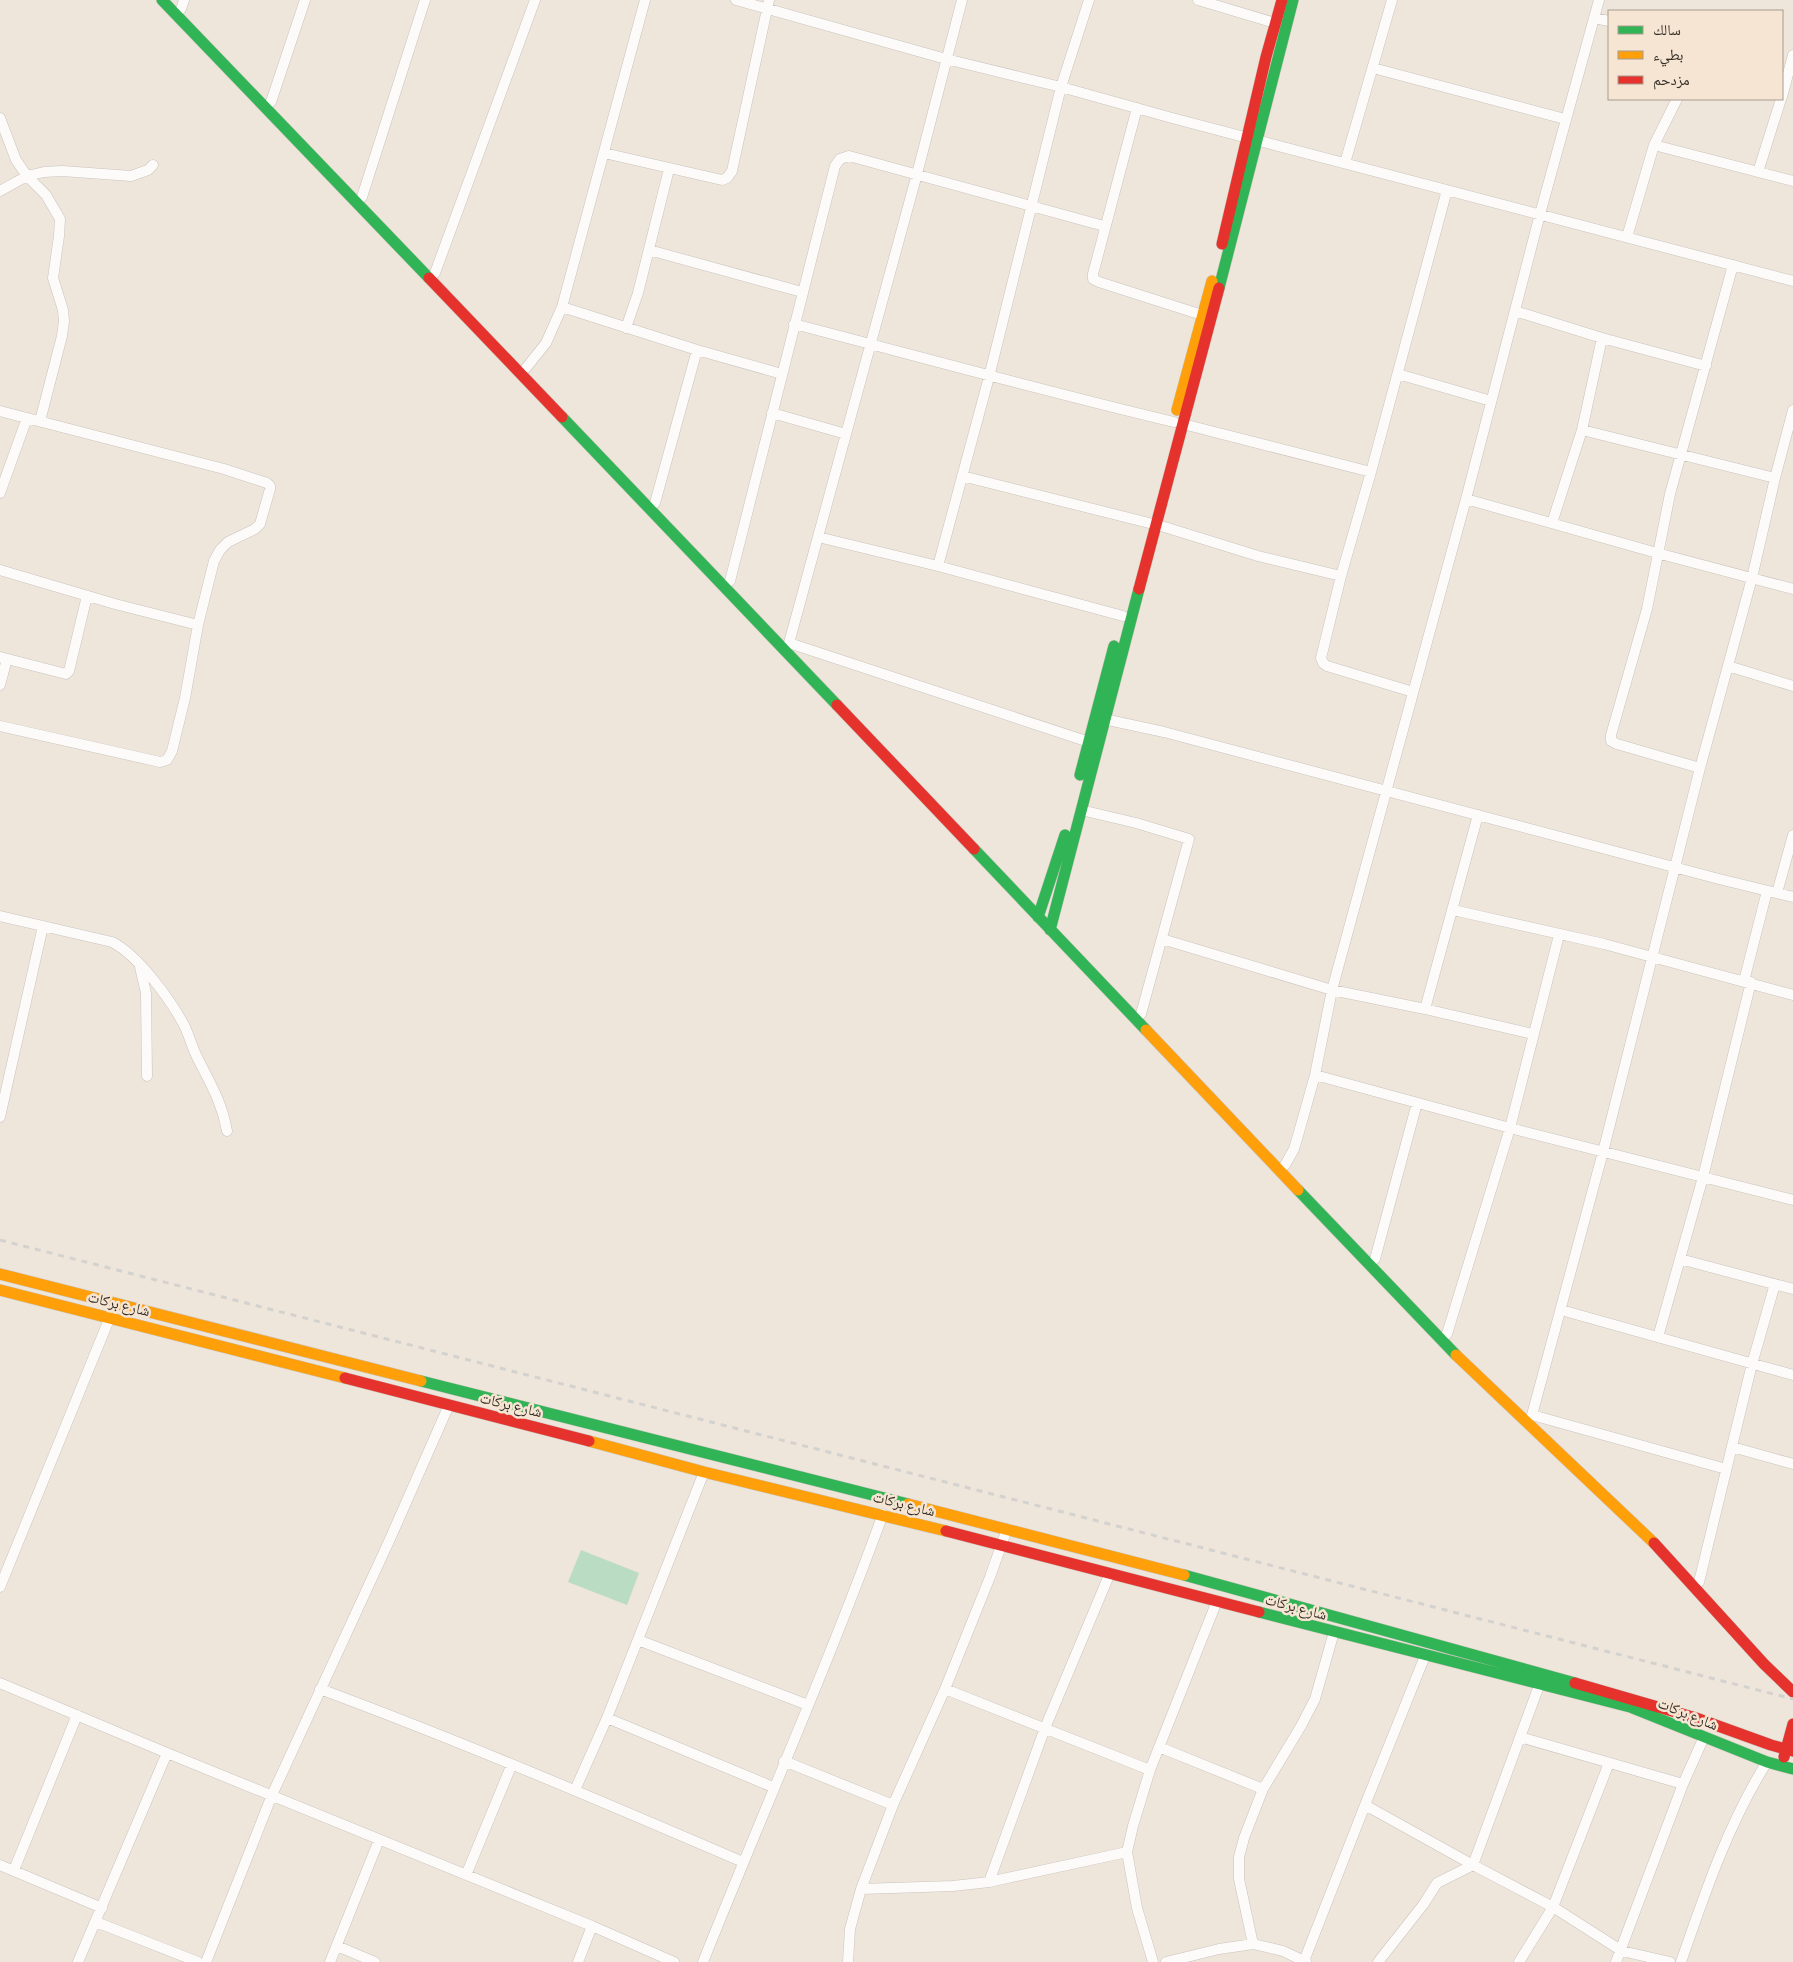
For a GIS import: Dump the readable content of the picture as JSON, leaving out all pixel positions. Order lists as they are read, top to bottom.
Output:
{
  "streets": {
    "street": ["شارع بركات"]
  },
  "legend": ["سالك", "بطيء", "مزدحم"]
}
